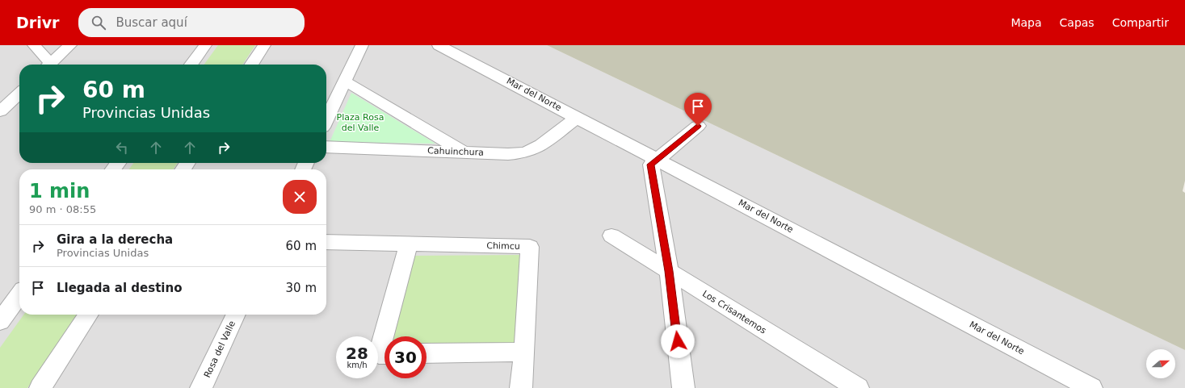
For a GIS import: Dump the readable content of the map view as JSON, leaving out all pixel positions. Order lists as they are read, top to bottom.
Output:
{
  "streets": {
    "street": [
      "Mar del Norte",
      "Cahuinchura",
      "Chimcu",
      "Los Crisantemos",
      "Rosa del Valle"
    ]
  },
  "crossings": [
    ["Mar del Norte", "Cahuinchura"]
  ],
  "parks": ["Plaza Rosa del Valle"],
  "north": "right",
  "page": {
    "header": "Drivr",
    "search": "Buscar aquí",
    "nav": ["Mapa", "Capas", "Compartir"],
    "turn": ["60 m", "Provincias Unidas"],
    "heading": ["1 min", "90 m · 08:55"],
    "list": [
      {
        "name": "Gira a la derecha",
        "note": "Provincias Unidas",
        "value": "60 m"
      },
      {
        "name": "Llegada al destino",
        "value": "30 m"
      }
    ],
    "speed": "28 km/h",
    "limit": "30"
  }
}
